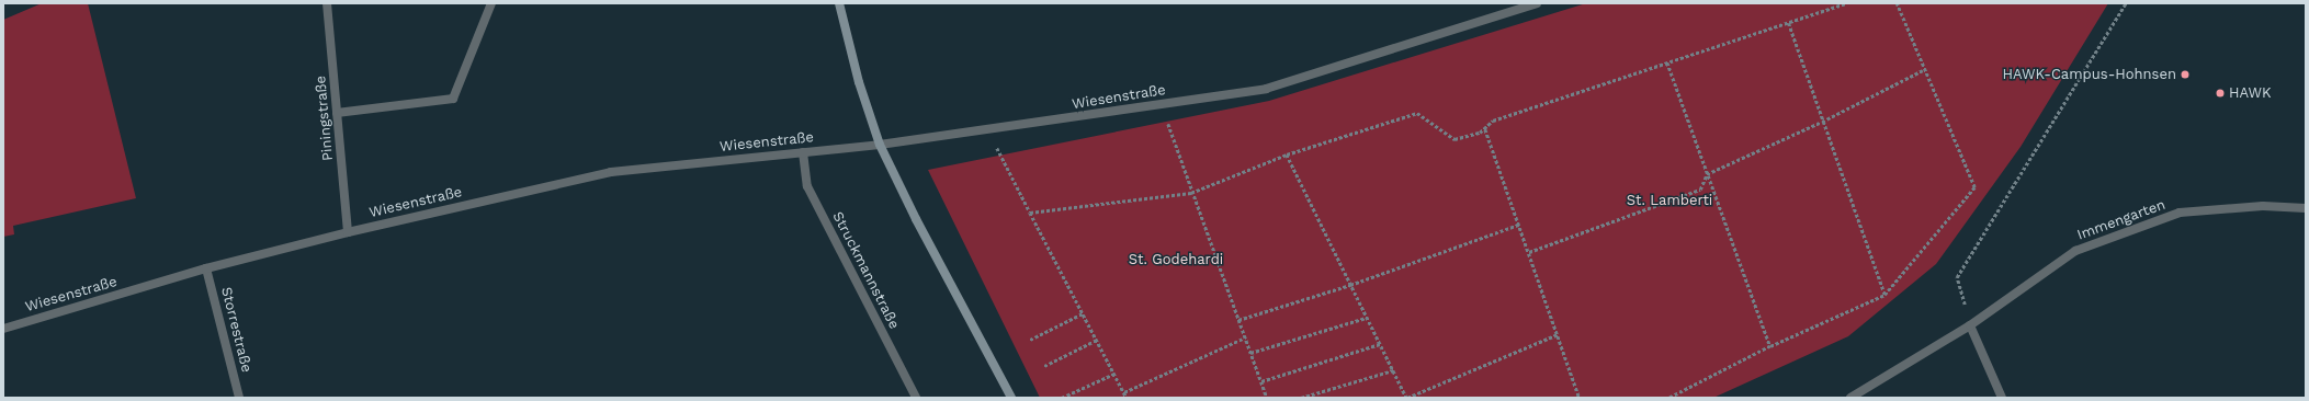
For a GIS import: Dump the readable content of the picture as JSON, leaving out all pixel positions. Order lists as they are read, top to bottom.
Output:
{
  "streets": {
    "street": [
      "Wiesenstraße",
      "Piningstraße",
      "Immengarten",
      "Struckmannstraße",
      "Storrestraße"
    ]
  },
  "crossings": [
    ["Wiesenstraße", "Piningstraße"],
    ["Wiesenstraße", "Struckmannstraße"],
    ["Wiesenstraße", "Storrestraße"]
  ],
  "parks": ["St. Lamberti", "St. Godehardi"],
  "places": ["HAWK-Campus-Hohnsen", "HAWK"]
}
